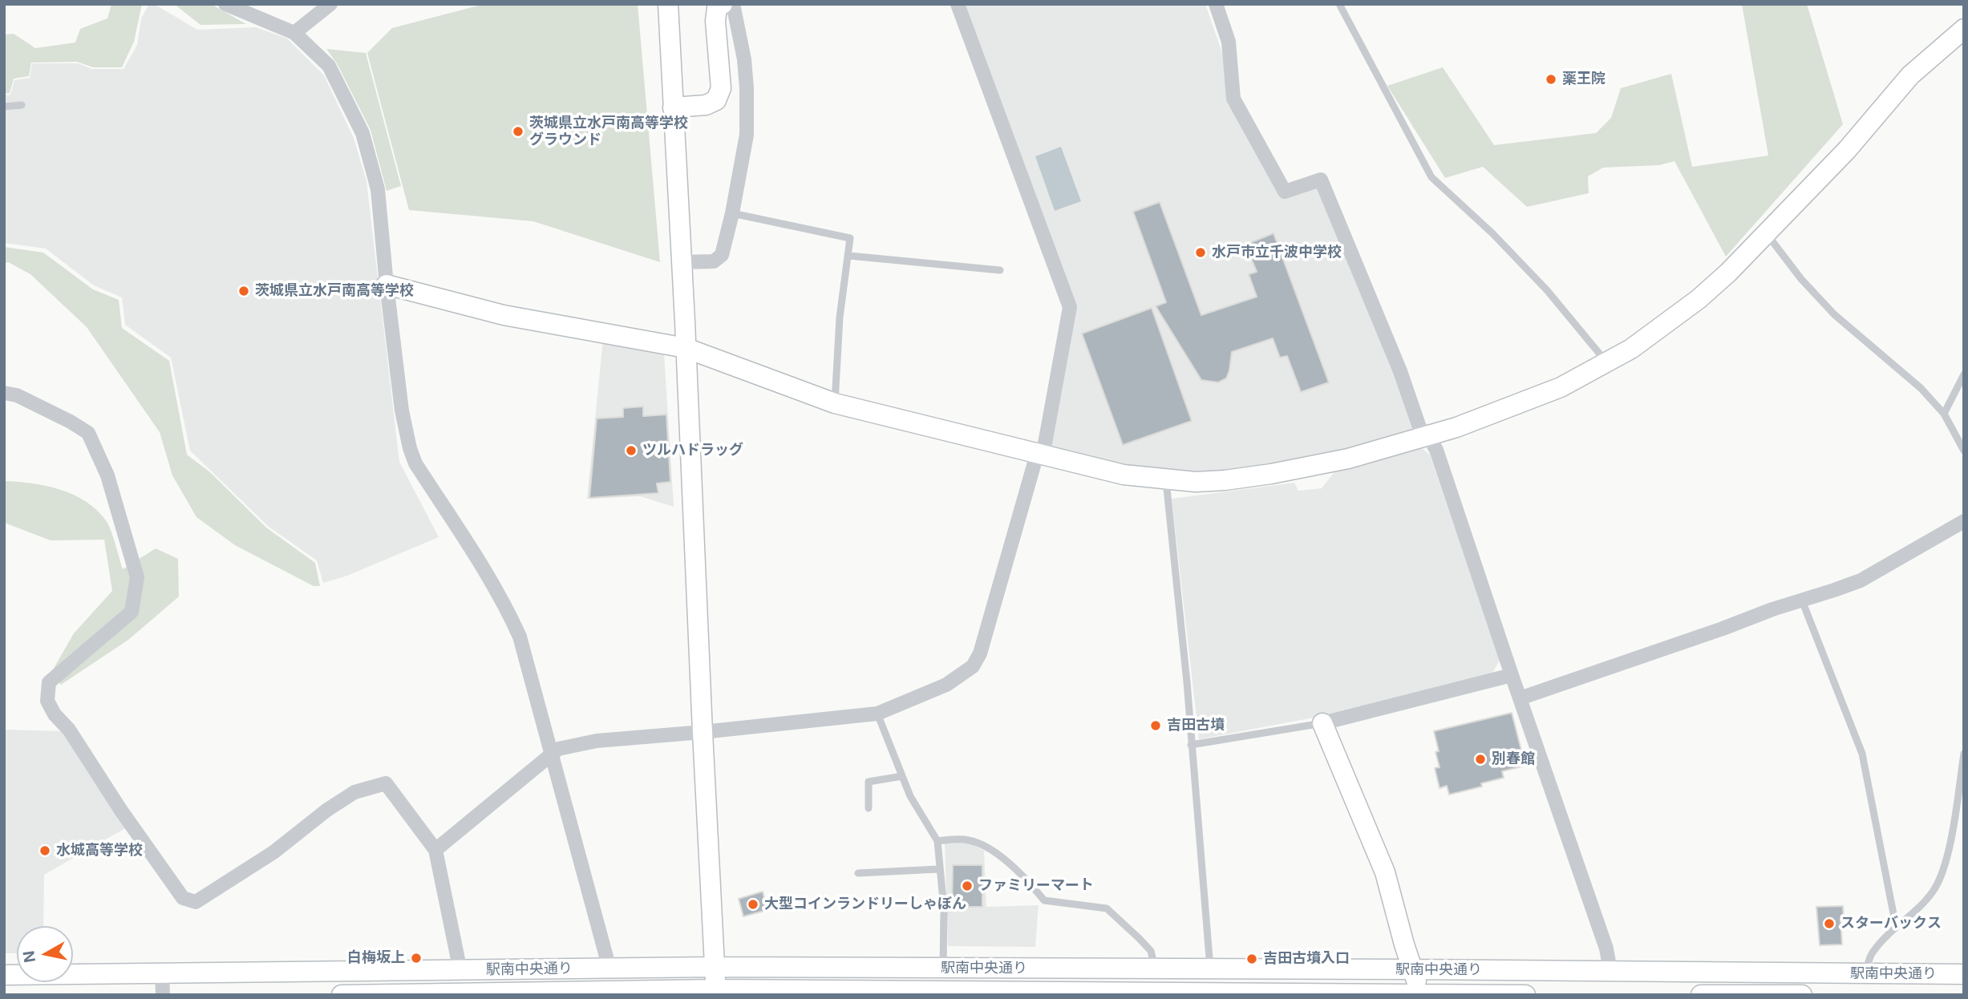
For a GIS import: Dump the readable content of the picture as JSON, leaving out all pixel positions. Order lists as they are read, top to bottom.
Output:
{
  "streets": {
    "street": ["駅南中央通り"]
  },
  "places": [
    "薬王院",
    "茨城県立水戸南高等学校 グラウンド",
    "水戸市立千波中学校",
    "茨城県立水戸南高等学校",
    "ツルハドラッグ",
    "吉田古墳",
    "別春館",
    "水城高等学校",
    "ファミリーマート",
    "大型コインランドリーしゃぼん",
    "スターバックス",
    "白梅坂上",
    "吉田古墳入口"
  ],
  "north": "left"
}
